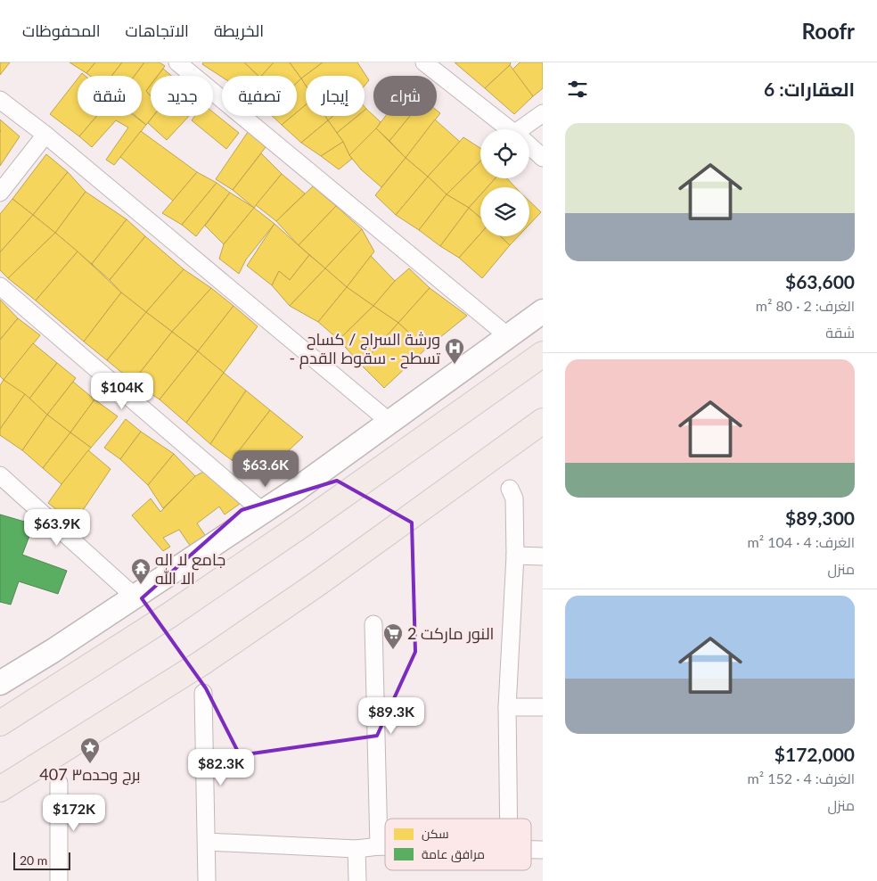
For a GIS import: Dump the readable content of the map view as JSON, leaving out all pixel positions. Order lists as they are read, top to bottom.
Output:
{
  "places": {
    "hospital": ["ورشة السراج / كساح - تسطح - سقوط القدم"],
    "temple": ["جامع لا اله الا الله"],
    "supermarket": ["النور ماركت 2"],
    "place": ["برج وحده٣ 407"]
  },
  "legend": ["سكن", "مرافق عامة"],
  "scale_bar": "20 m",
  "page": {
    "header": "Roofr",
    "nav": ["الخريطة", "الاتجاهات", "المحفوظات"],
    "heading": "العقارات: 6",
    "chip": [
      "شراء",
      "إيجار",
      "تصفية",
      "جديد",
      "شقة"
    ],
    "list": [
      {
        "name": "$63,600",
        "note": "الغرف: 2 · 80 m² · شقة"
      },
      {
        "name": "$89,300",
        "note": "الغرف: 4 · 104 m² · منزل"
      },
      {
        "name": "$172,000",
        "note": "الغرف: 4 · 152 m² · منزل"
      }
    ],
    "price": [
      "$104K",
      "$63.6K",
      "$63.9K",
      "$89.3K",
      "$82.3K",
      "$172K"
    ],
    "scale": "20 m"
  }
}
